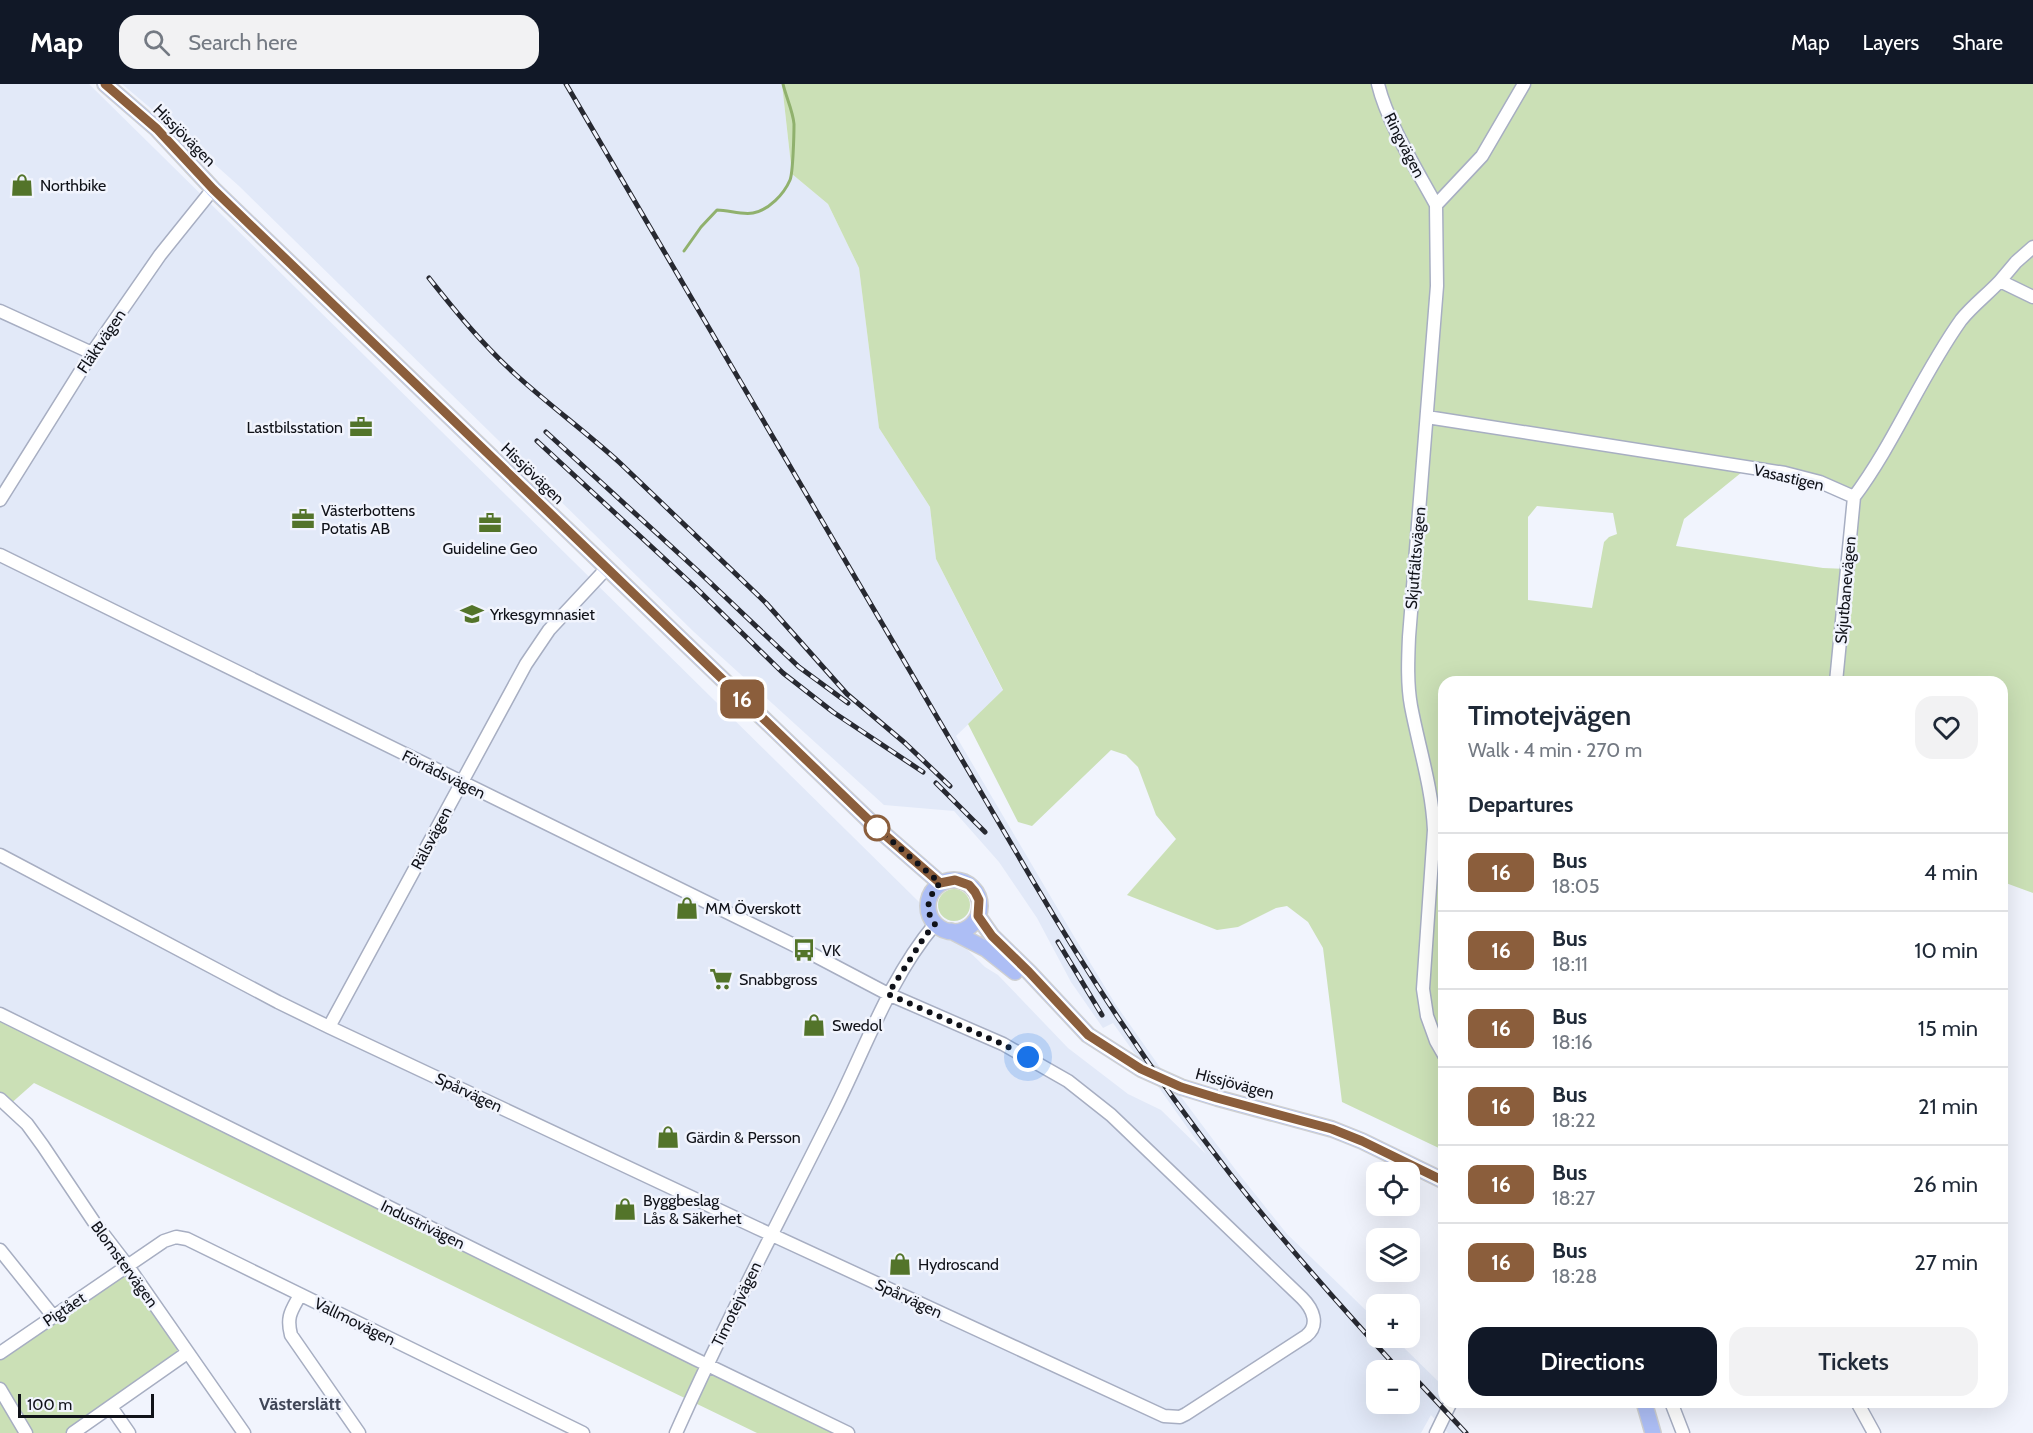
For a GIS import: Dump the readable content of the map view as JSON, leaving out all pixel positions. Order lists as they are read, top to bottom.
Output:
{
  "streets": {
    "main road": ["Hissjövägen"],
    "street": [
      "Ringvägen",
      "Fläktvägen",
      "Vasastigen",
      "Skjutfältsvägen",
      "Skjutbanevägen",
      "Förrådsvägen",
      "Rälsvägen",
      "Spårvägen",
      "Industrivägen",
      "Blomstervägen",
      "Timotejvägen",
      "Pigtået",
      "Vallmovägen"
    ]
  },
  "crossings": [
    ["Hissjövägen", "Fläktvägen"],
    ["Hissjövägen", "Rälsvägen"],
    ["Hissjövägen", "Timotejvägen"],
    ["Ringvägen", "Skjutfältsvägen"],
    ["Vasastigen", "Skjutfältsvägen"],
    ["Vasastigen", "Skjutbanevägen"],
    ["Förrådsvägen", "Rälsvägen"],
    ["Förrådsvägen", "Spårvägen"],
    ["Förrådsvägen", "Timotejvägen"],
    ["Rälsvägen", "Spårvägen"],
    ["Spårvägen", "Timotejvägen"],
    ["Industrivägen", "Timotejvägen"],
    ["Blomstervägen", "Pigtået"],
    ["Blomstervägen", "Vallmovägen"],
    ["Pigtået", "Vallmovägen"]
  ],
  "districts": ["Västerslätt"],
  "places": {
    "shop": [
      "Northbike",
      "MM Överskott",
      "Swedol",
      "Gärdin & Persson",
      "Byggbeslag Lås & Säkerhet",
      "Hydroscand"
    ],
    "office": ["Lastbilsstation", "Västerbottens Potatis AB", "Guideline Geo"],
    "school or university": ["Yrkesgymnasiet"],
    "bus stop": ["VK"],
    "supermarket": ["Snabbgross"]
  },
  "lines": ["bus line 16"],
  "scale_bar": "100 m",
  "page": {
    "header": "Map",
    "search": "Search here",
    "nav": ["Map", "Layers", "Share"],
    "on_map": "16",
    "heading": [
      ["Timotejvägen", "Walk · 4 min · 270 m"],
      "Departures"
    ],
    "list": [
      {
        "mark": "16",
        "name": "Bus",
        "note": "18:05",
        "value": "4 min"
      },
      {
        "mark": "16",
        "name": "Bus",
        "note": "18:11",
        "value": "10 min"
      },
      {
        "mark": "16",
        "name": "Bus",
        "note": "18:16",
        "value": "15 min"
      },
      {
        "mark": "16",
        "name": "Bus",
        "note": "18:22",
        "value": "21 min"
      },
      {
        "mark": "16",
        "name": "Bus",
        "note": "18:27",
        "value": "26 min"
      },
      {
        "mark": "16",
        "name": "Bus",
        "note": "18:28",
        "value": "27 min"
      }
    ],
    "map_buttons": ["+", "−"],
    "buttons": ["Directions", "Tickets"],
    "scale": "100 m"
  }
}
